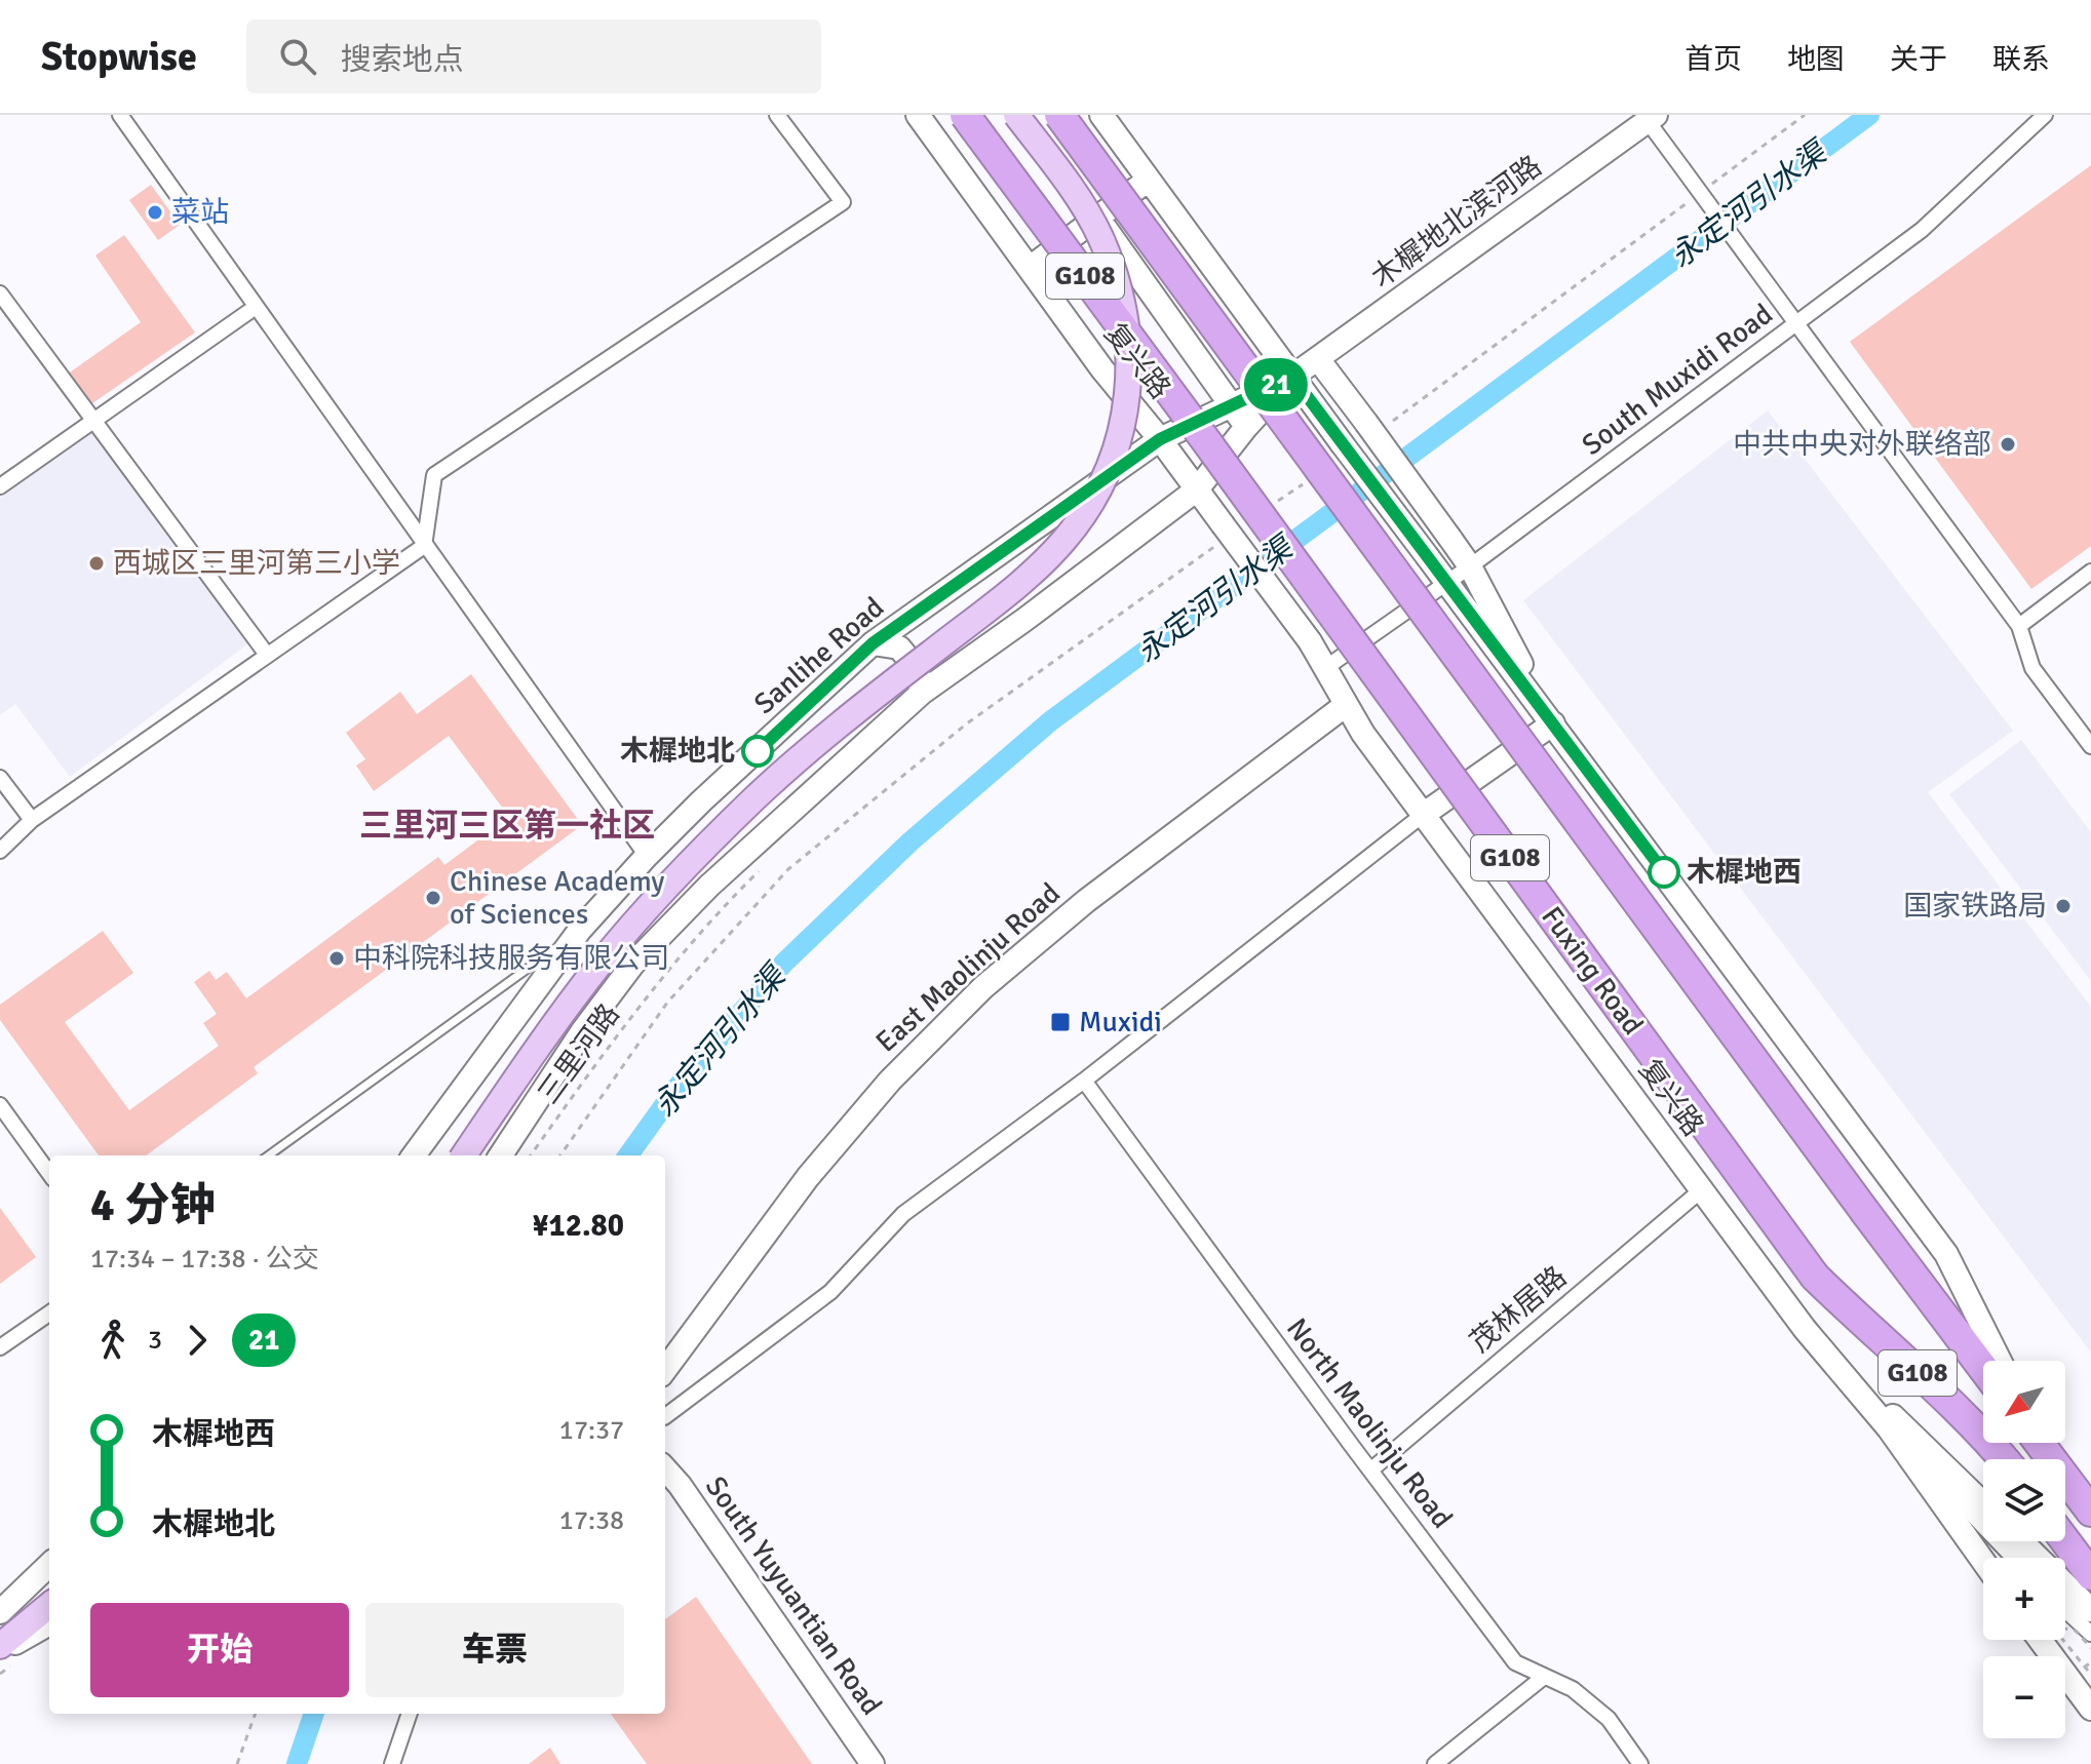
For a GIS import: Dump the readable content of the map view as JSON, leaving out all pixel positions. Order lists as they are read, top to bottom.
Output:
{
  "streets": {
    "highway": ["G108", "Fuxing Road"],
    "street": [
      "木樨地北滨河路",
      "复兴路",
      "South Muxidi Road",
      "Sanlihe Road",
      "East Maolinju Road",
      "茂林居路",
      "North Maolinju Road",
      "South Yuyuantian Road"
    ],
    "path": ["三里河路"]
  },
  "crossings": [
    ["木樨地北滨河路", "Sanlihe Road"],
    ["复兴路", "South Muxidi Road"],
    ["复兴路", "Sanlihe Road"],
    ["复兴路", "East Maolinju Road"],
    ["复兴路", "茂林居路"],
    ["茂林居路", "North Maolinju Road"]
  ],
  "districts": ["三里河三区第一社区"],
  "water": ["永定河引水渠"],
  "places": {
    "other": [
      "菜站",
      "中共中央对外联络部",
      "西城区三里河第三小学",
      "木樨地北",
      "木樨地西",
      "Chinese Academy of Sciences",
      "国家铁路局",
      "中科院科技服务有限公司"
    ],
    "transit": ["Muxidi"]
  },
  "lines": ["bus line 21"],
  "north": "bottom left",
  "page": {
    "header": "Stopwise",
    "search": "搜索地点",
    "nav": [
      "首页",
      "地图",
      "关于",
      "联系"
    ],
    "on_map": "21",
    "heading": ["4 分钟", "17:34 – 17:38 · 公交", "¥12.80"],
    "legs": ["3", "21"],
    "map_buttons": ["+", "−"],
    "list": [
      {
        "name": "木樨地西",
        "value": "17:37"
      },
      {
        "name": "木樨地北",
        "value": "17:38"
      }
    ],
    "buttons": ["开始", "车票"]
  }
}
